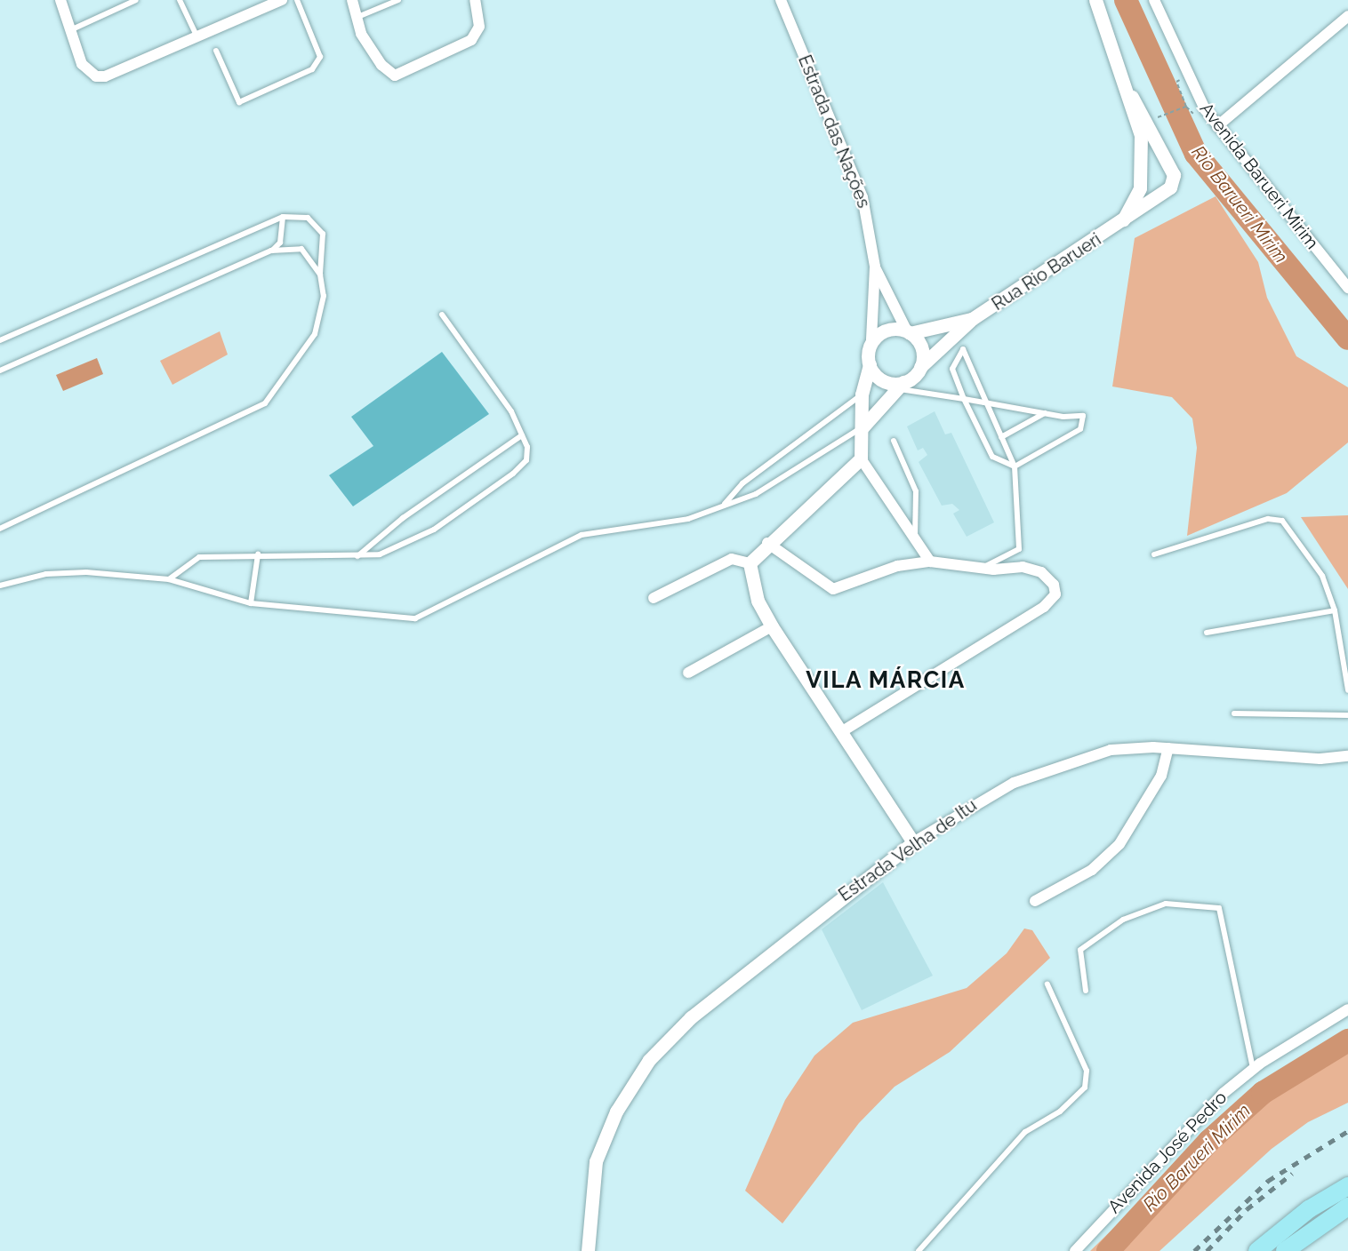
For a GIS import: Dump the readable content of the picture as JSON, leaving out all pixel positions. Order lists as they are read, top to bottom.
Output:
{
  "streets": {
    "street": [
      "Estrada das Nações",
      "Avenida Barueri Mirim",
      "Rua Rio Barueri",
      "Estrada Velha de Itu",
      "Avenida José Pedro"
    ]
  },
  "crossings": [
    ["Estrada das Nações", "Rua Rio Barueri"]
  ],
  "districts": ["VILA MÁRCIA"],
  "water": ["Rio Barueri Mirim"]
}
